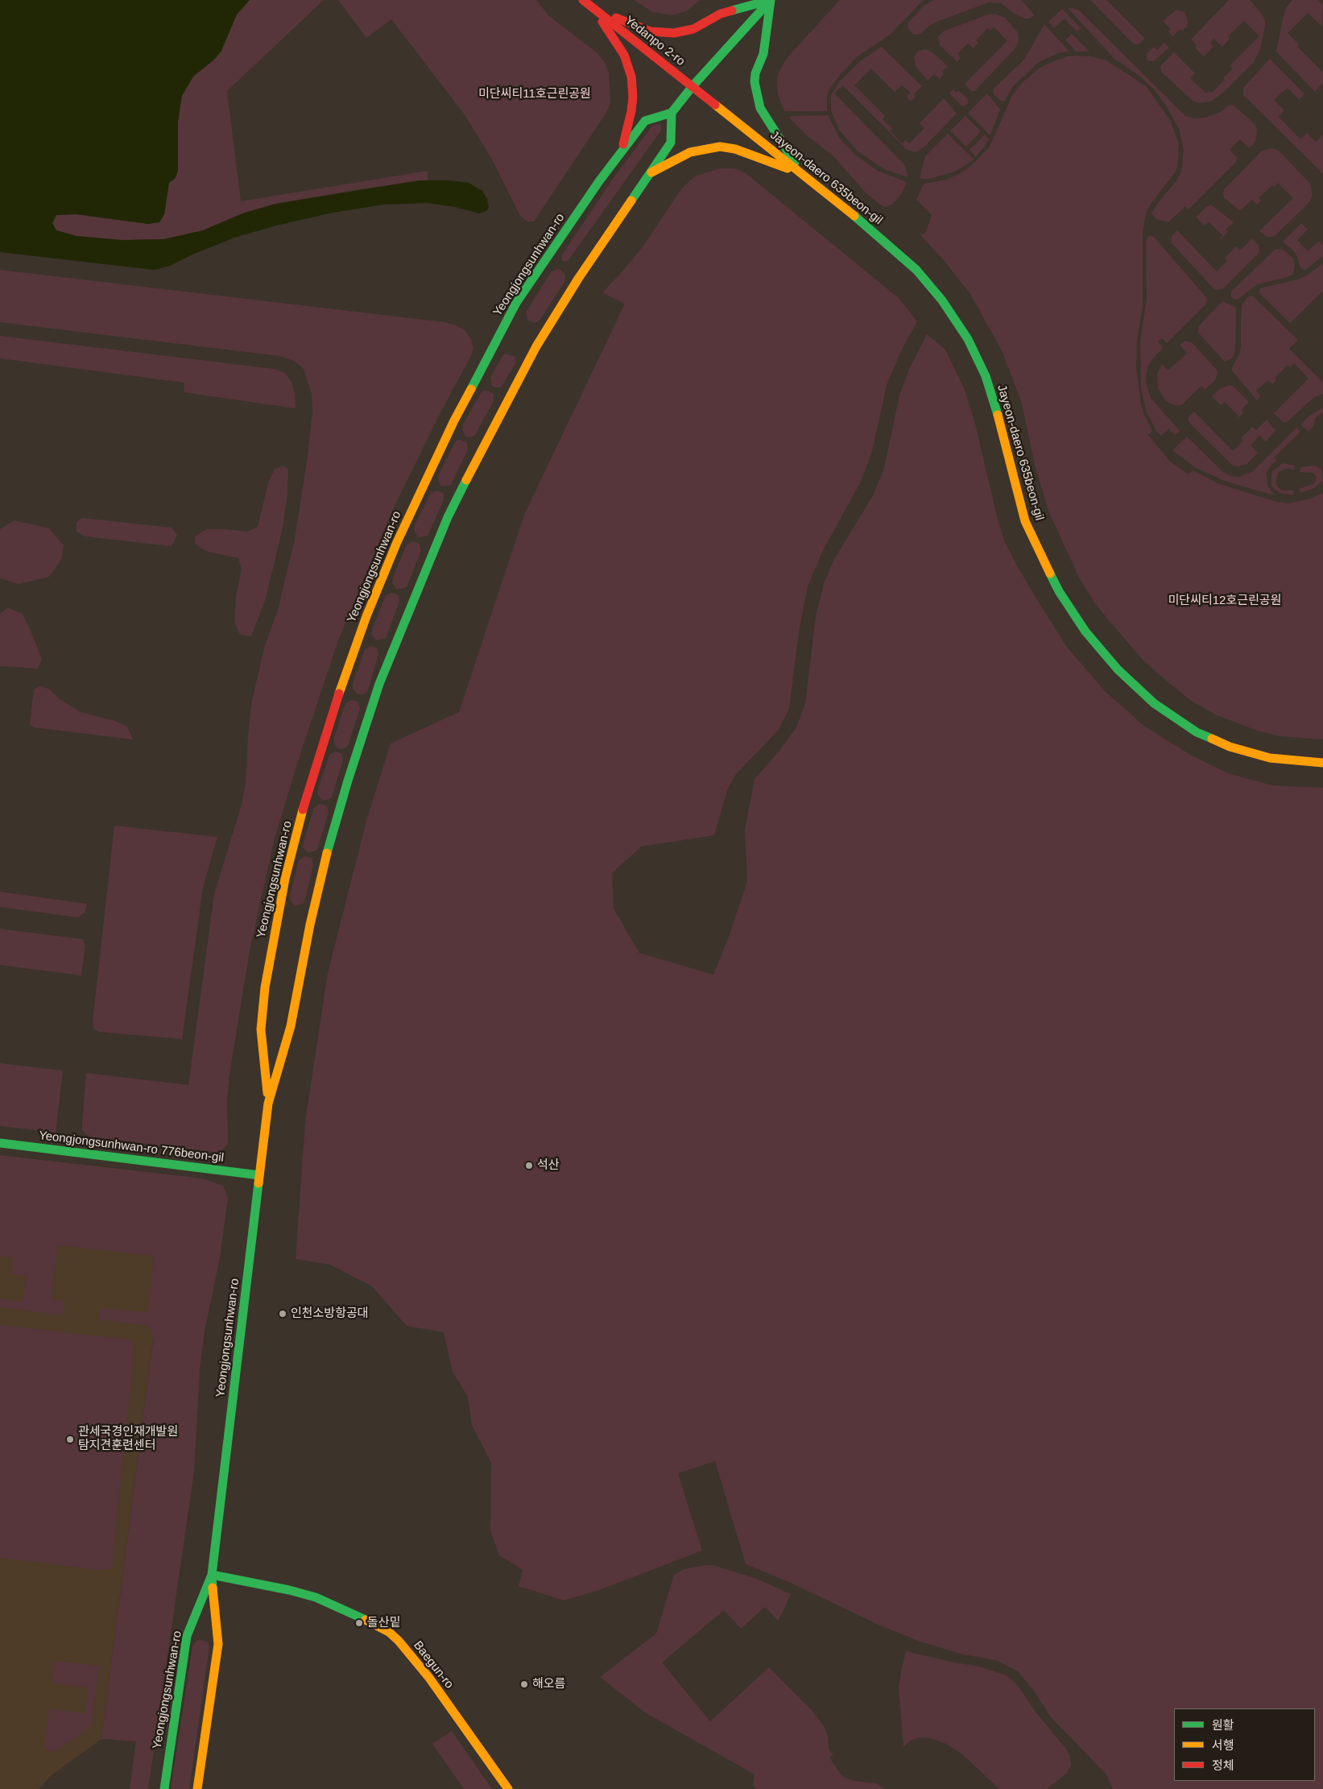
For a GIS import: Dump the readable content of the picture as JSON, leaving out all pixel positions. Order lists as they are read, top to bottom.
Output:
{
  "streets": {
    "main road": [
      "Yedanpo 2-ro",
      "Jayeon-daero 635beon-gil",
      "Yeongjongsunhwan-ro",
      "Yeongjongsunhwan-ro 776beon-gil",
      "Baegun-ro"
    ]
  },
  "crossings": [
    ["Yedanpo 2-ro", "Jayeon-daero 635beon-gil"],
    ["Yeongjongsunhwan-ro", "Yeongjongsunhwan-ro 776beon-gil"],
    ["Yeongjongsunhwan-ro", "Baegun-ro"]
  ],
  "parks": ["미단씨티11호근린공원", "미단씨티12호근린공원"],
  "places": [
    "석산",
    "인천소방항공대",
    "관세국경인재개발원 탐지견훈련센터",
    "돌산밑",
    "해오름"
  ],
  "legend": ["원활", "서행", "정체"]
}
